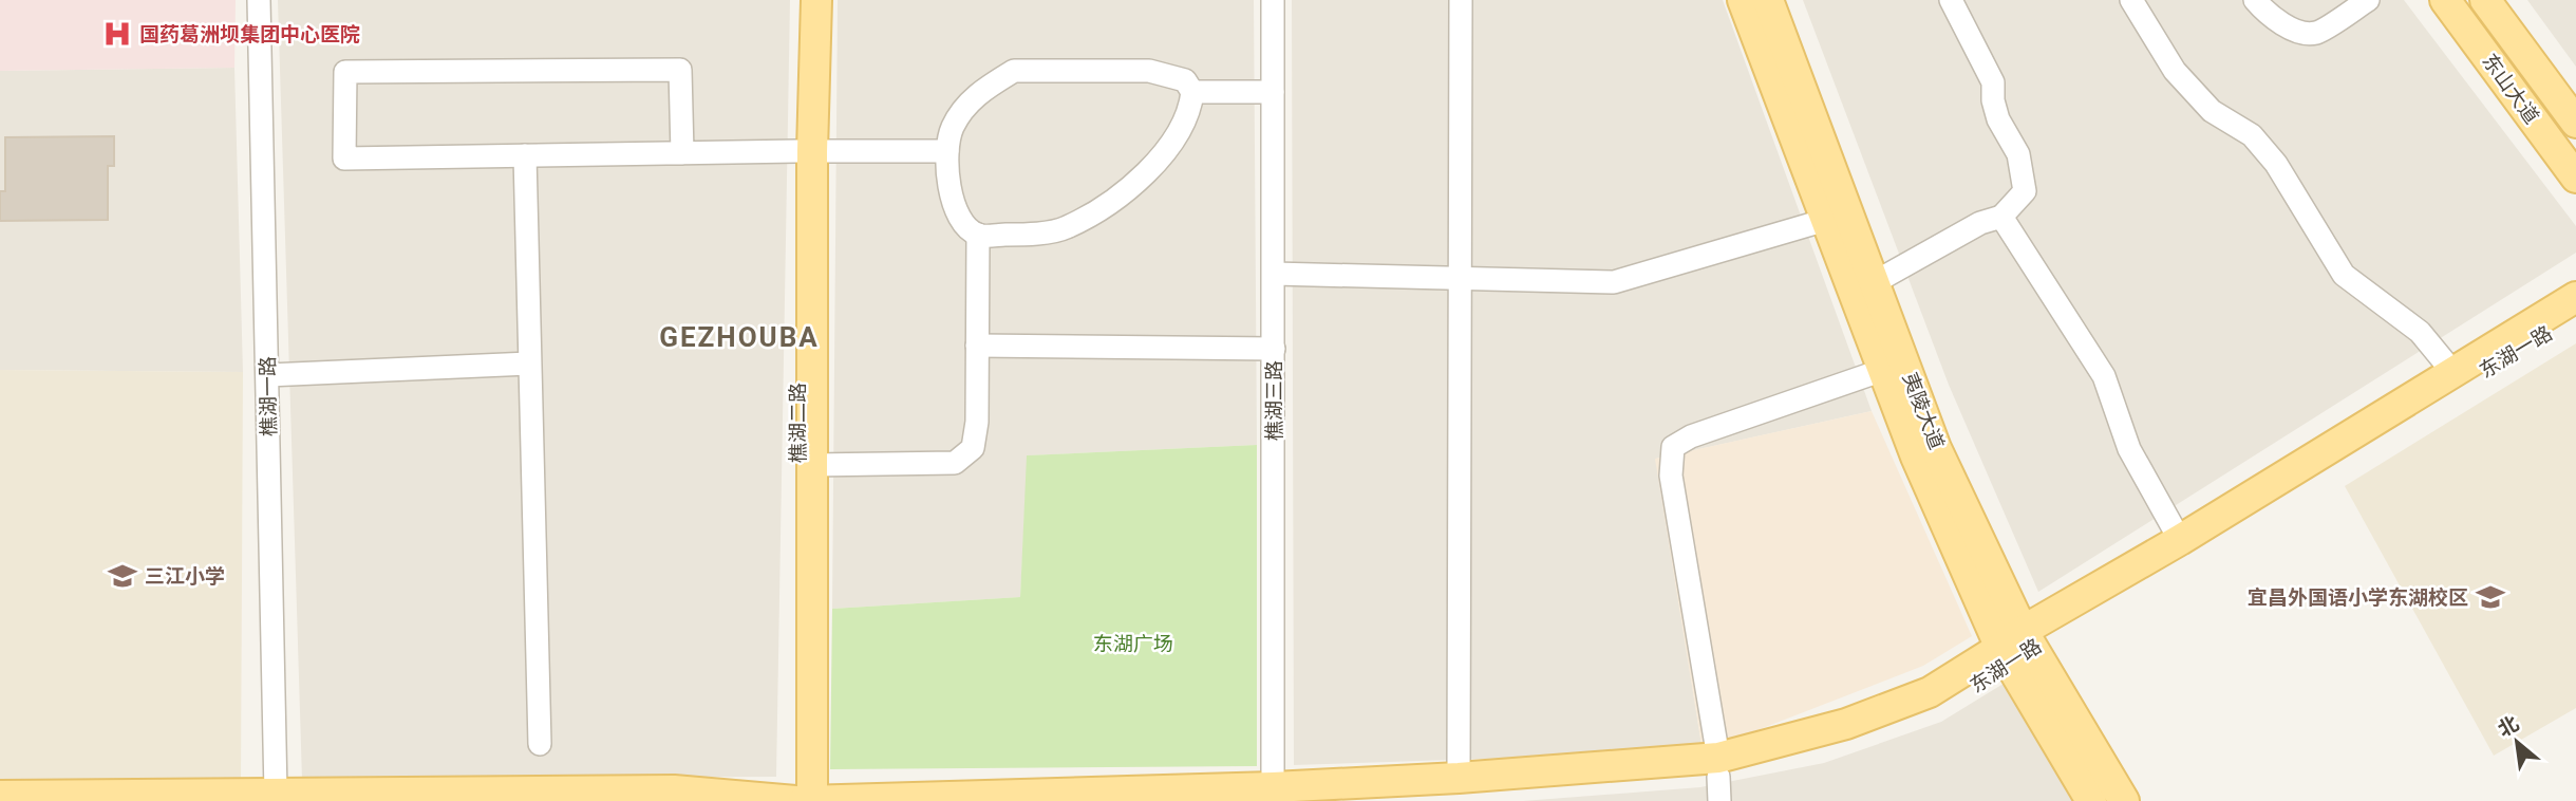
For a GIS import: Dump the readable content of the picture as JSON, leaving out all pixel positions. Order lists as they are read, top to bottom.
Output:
{
  "streets": {
    "main road": [
      "东山大道",
      "东湖一路",
      "夷陵大道",
      "樵湖二路"
    ],
    "street": ["樵湖一路", "樵湖三路"]
  },
  "crossings": [
    ["东湖一路", "夷陵大道"]
  ],
  "districts": ["GEZHOUBA"],
  "parks": ["东湖广场"],
  "places": {
    "hospital": ["国药葛洲坝集团中心医院"],
    "school or university": ["三江小学", "宜昌外国语小学东湖校区"]
  },
  "north": "top left"
}
